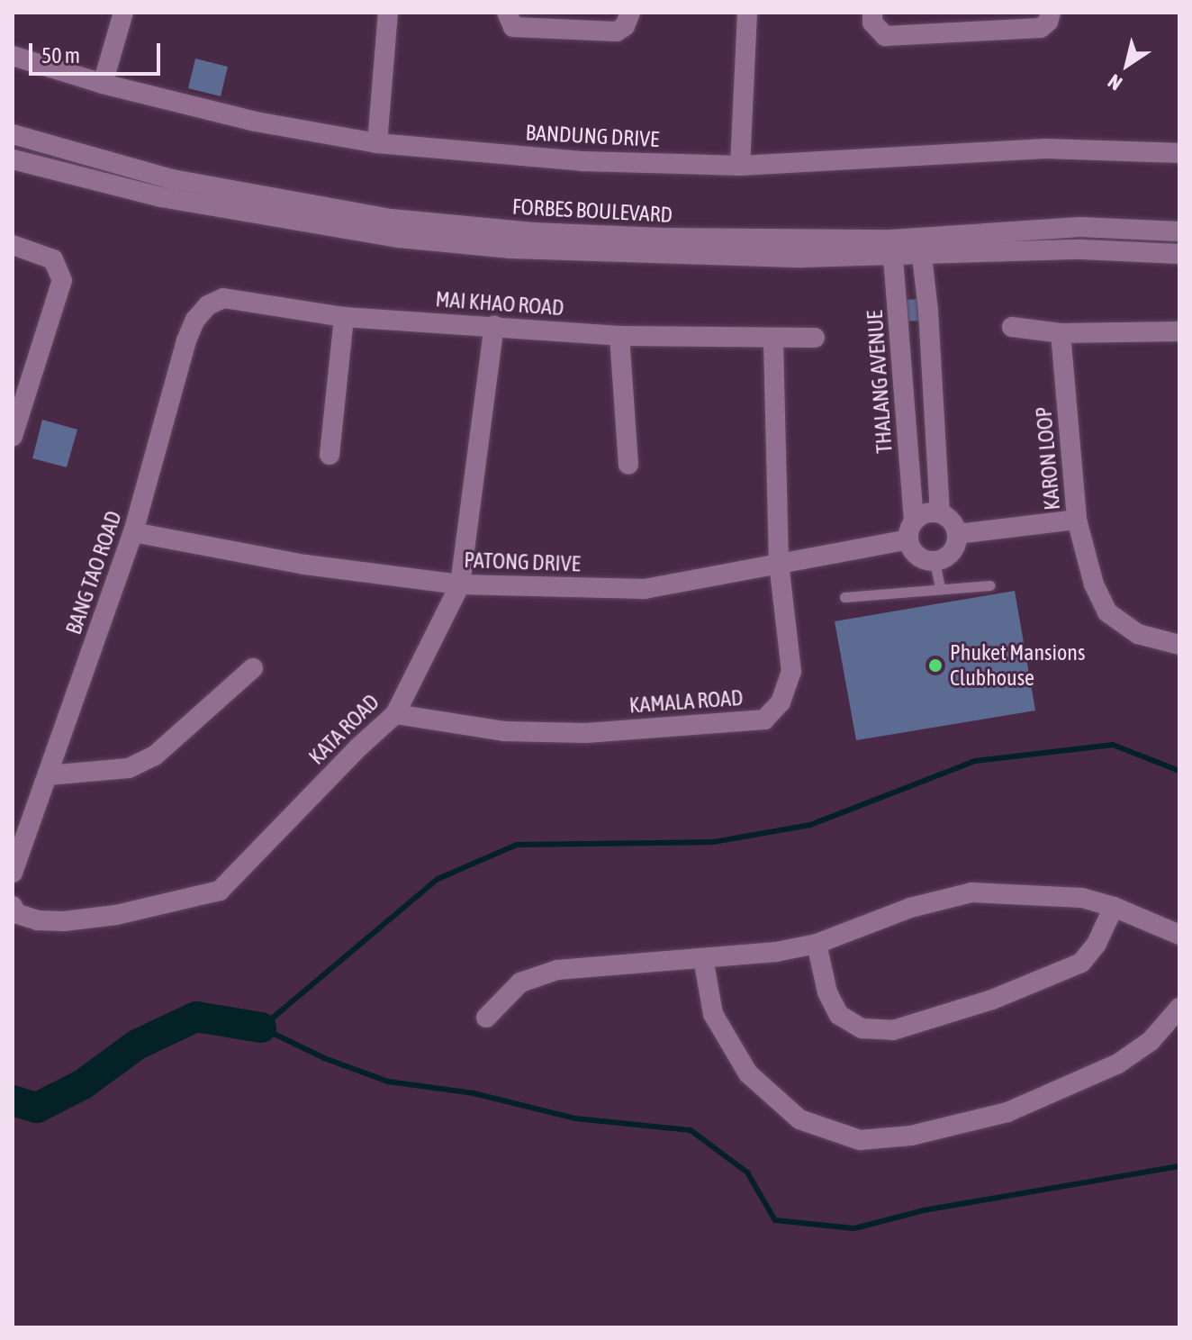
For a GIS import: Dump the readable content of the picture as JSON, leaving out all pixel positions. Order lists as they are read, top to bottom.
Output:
{
  "streets": {
    "street": [
      "BANDUNG DRIVE",
      "FORBES BOULEVARD",
      "MAI KHAO ROAD",
      "THALANG AVENUE",
      "KARON LOOP",
      "PATONG DRIVE",
      "BANG TAO ROAD",
      "KAMALA ROAD",
      "KATA ROAD"
    ]
  },
  "crossings": [
    ["FORBES BOULEVARD", "THALANG AVENUE"],
    ["MAI KHAO ROAD", "BANG TAO ROAD"],
    ["MAI KHAO ROAD", "KAMALA ROAD"],
    ["MAI KHAO ROAD", "KATA ROAD"],
    ["THALANG AVENUE", "PATONG DRIVE"],
    ["PATONG DRIVE", "BANG TAO ROAD"],
    ["PATONG DRIVE", "KAMALA ROAD"],
    ["PATONG DRIVE", "KATA ROAD"],
    ["KAMALA ROAD", "KATA ROAD"]
  ],
  "places": ["Phuket Mansions Clubhouse"],
  "scale_bar": "50 m",
  "north": "bottom left"
}
